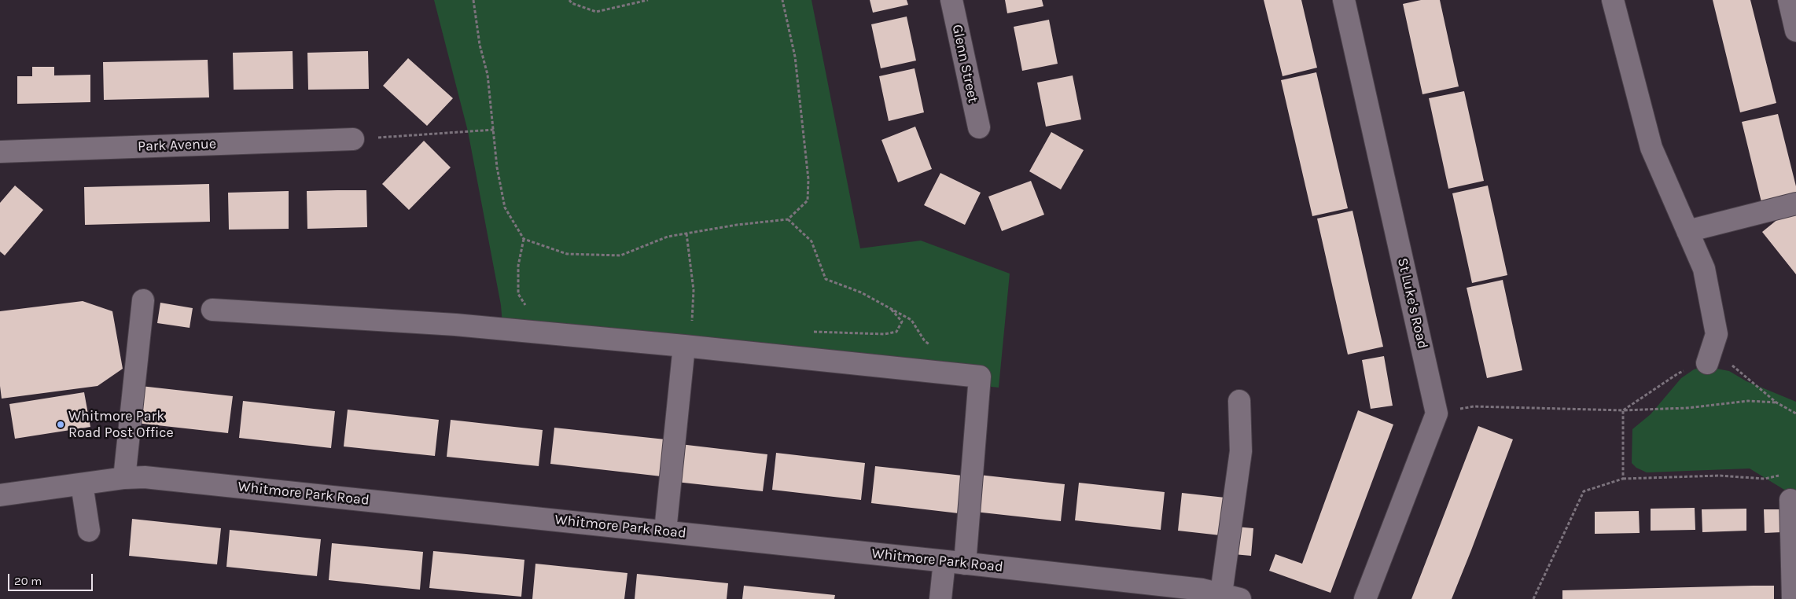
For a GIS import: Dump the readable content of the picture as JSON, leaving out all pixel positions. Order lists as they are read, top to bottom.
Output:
{
  "streets": {
    "street": [
      "Glenn Street",
      "Park Avenue",
      "St Luke's Road",
      "Whitmore Park Road"
    ]
  },
  "places": ["Whitmore Park Road Post Office"],
  "scale_bar": "20 m"
}
